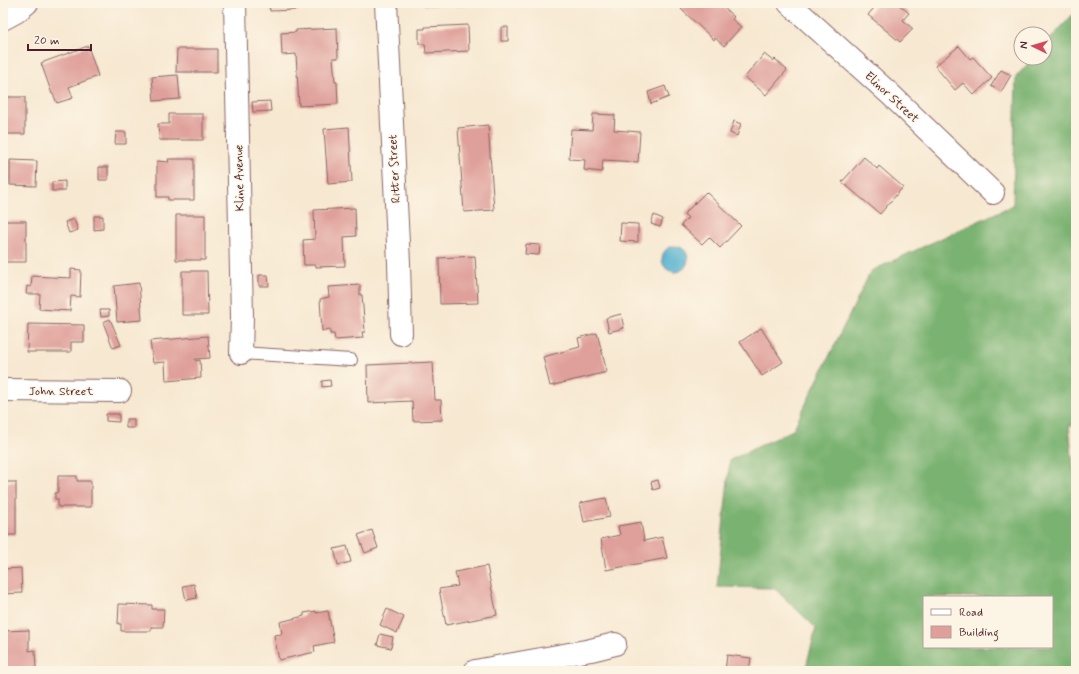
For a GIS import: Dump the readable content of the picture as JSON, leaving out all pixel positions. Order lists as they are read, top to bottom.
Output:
{
  "streets": {
    "street": [
      "Elinor Street",
      "Ritter Street",
      "Kline Avenue",
      "John Street"
    ]
  },
  "legend": ["Road", "Building"],
  "scale_bar": "20 m",
  "north": "left"
}
